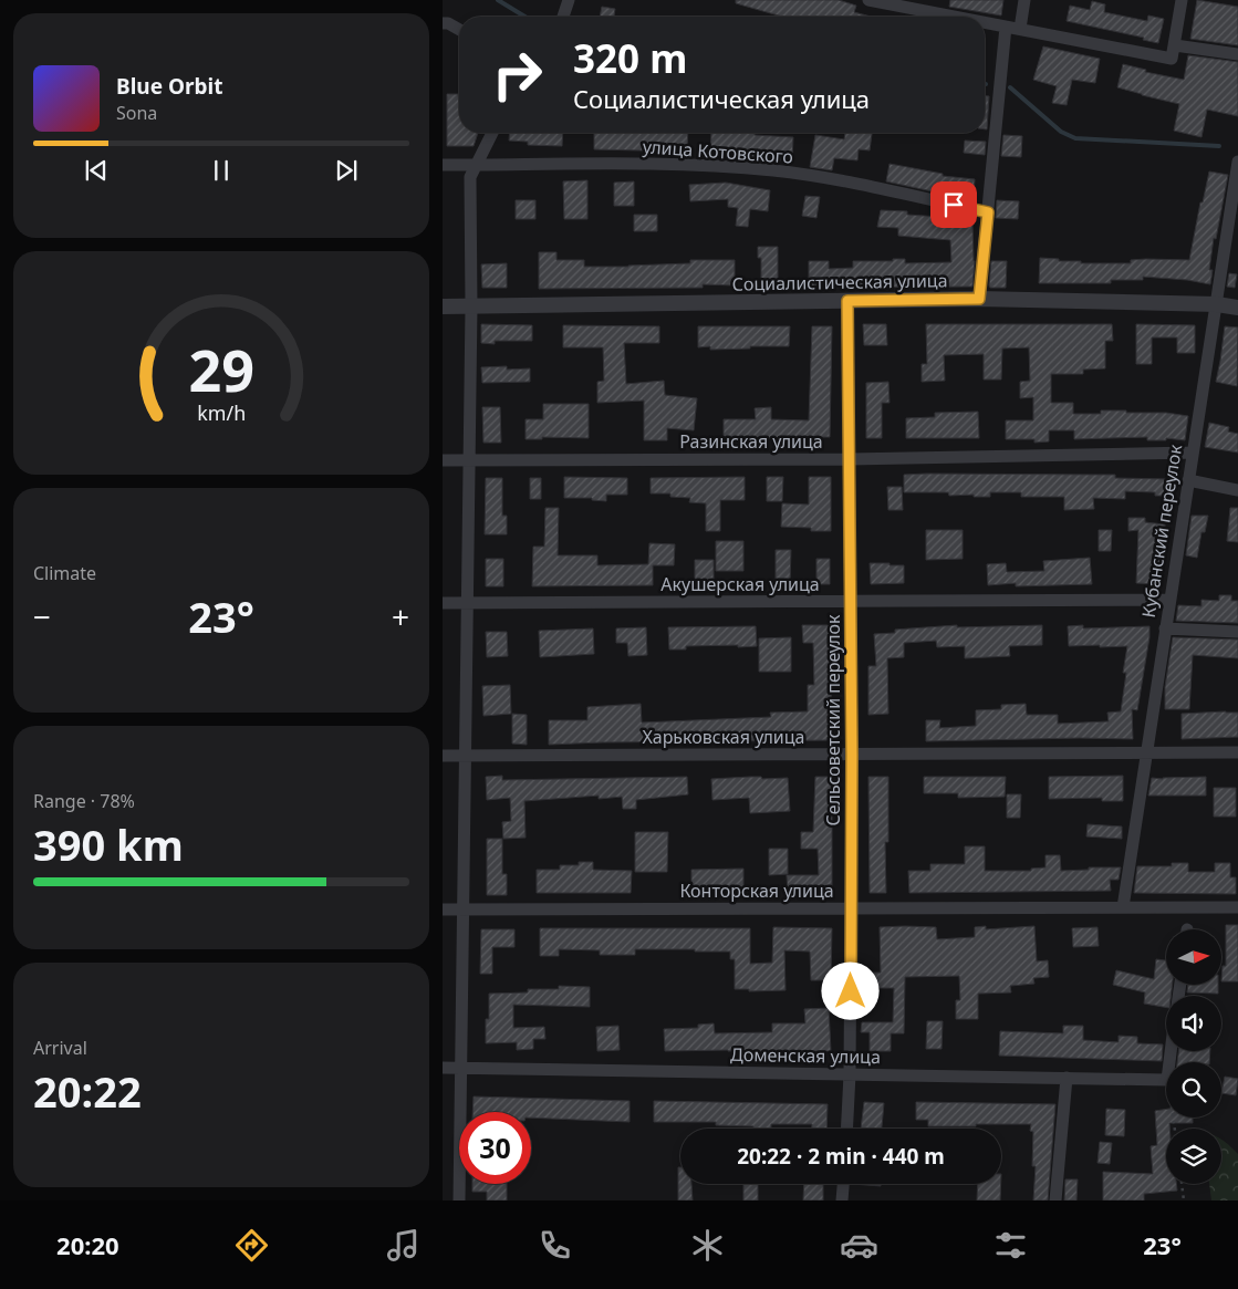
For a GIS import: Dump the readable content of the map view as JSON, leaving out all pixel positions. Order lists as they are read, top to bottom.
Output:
{
  "streets": {
    "street": [
      "улица Котовского",
      "Социалистическая улица",
      "Разинская улица",
      "Кубанский переулок",
      "Акушерская улица",
      "Сельсоветский переулок",
      "Харьковская улица",
      "Конторская улица",
      "Доменская улица"
    ]
  },
  "crossings": [
    ["Социалистическая улица", "Кубанский переулок"],
    ["Социалистическая улица", "Сельсоветский переулок"],
    ["Разинская улица", "Кубанский переулок"],
    ["Разинская улица", "Сельсоветский переулок"],
    ["Кубанский переулок", "Акушерская улица"],
    ["Кубанский переулок", "Харьковская улица"],
    ["Кубанский переулок", "Конторская улица"],
    ["Акушерская улица", "Сельсоветский переулок"],
    ["Сельсоветский переулок", "Харьковская улица"],
    ["Сельсоветский переулок", "Конторская улица"],
    ["Сельсоветский переулок", "Доменская улица"]
  ],
  "north": "right",
  "page": {
    "turn": ["320 m", "Социалистическая улица"],
    "song": ["Blue Orbit", "Sona"],
    "tile": [
      "Climate",
      ["Range · 78%", "390 km"],
      ["Arrival", "20:22"]
    ],
    "heat": ["−", "23°", "+"],
    "limit": "30",
    "trip": "20:22 · 2 min · 440 m",
    "tabs": ["20:20", "23°"],
    "gauge": ["29", "km/h"]
  }
}
